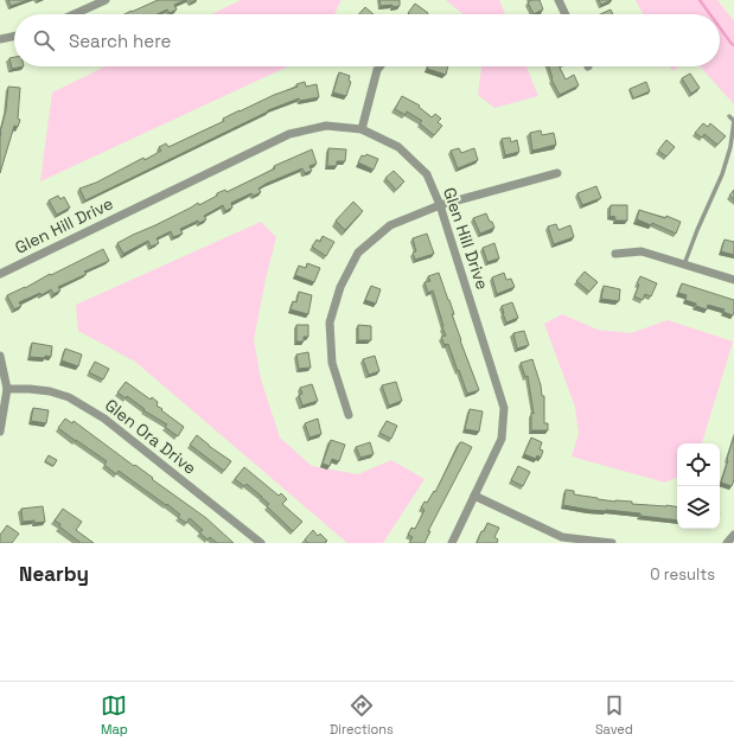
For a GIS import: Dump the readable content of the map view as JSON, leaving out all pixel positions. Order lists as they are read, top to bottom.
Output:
{
  "streets": {
    "street": ["Glen Hill Drive", "Glen Ora Drive"]
  },
  "page": {
    "search": "Search here",
    "heading": ["Nearby", "0 results"],
    "nav": ["Map", "Directions", "Saved"]
  }
}
